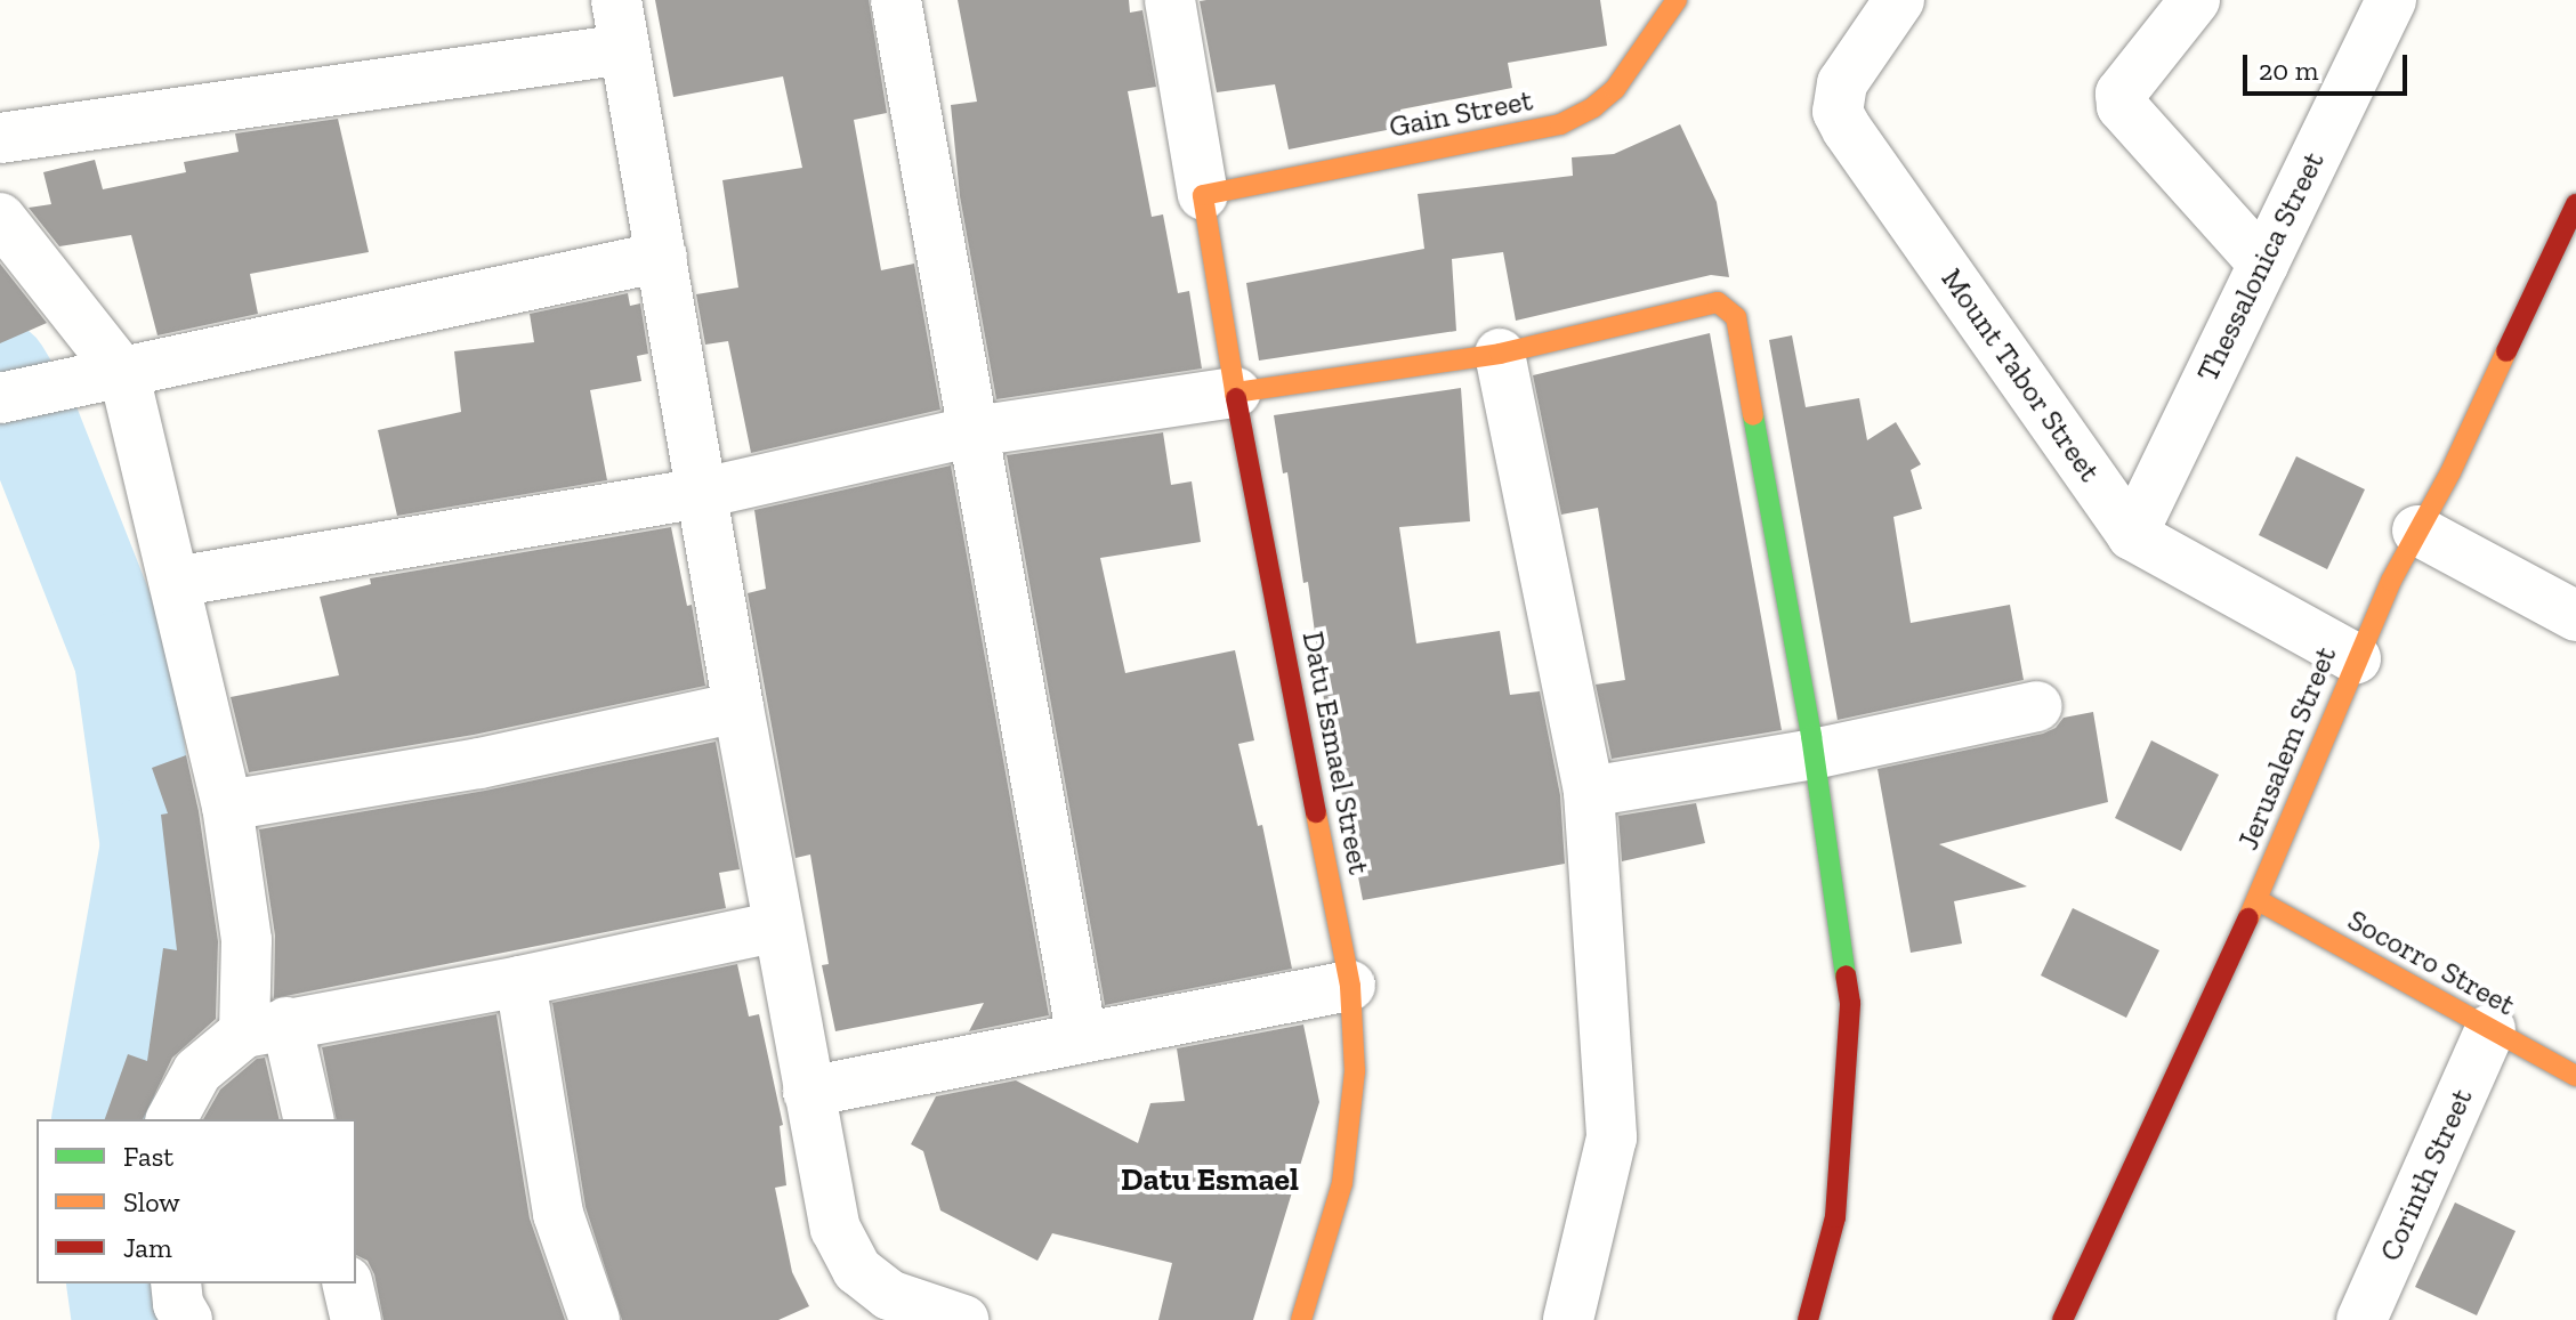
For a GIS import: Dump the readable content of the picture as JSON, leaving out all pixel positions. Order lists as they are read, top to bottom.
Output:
{
  "streets": {
    "street": [
      "Gain Street",
      "Thessalonica Street",
      "Mount Tabor Street",
      "Jerusalem Street",
      "Datu Esmael Street",
      "Socorro Street",
      "Corinth Street"
    ]
  },
  "crossings": [
    ["Gain Street", "Datu Esmael Street"],
    ["Thessalonica Street", "Mount Tabor Street"],
    ["Mount Tabor Street", "Jerusalem Street"],
    ["Jerusalem Street", "Socorro Street"],
    ["Socorro Street", "Corinth Street"]
  ],
  "districts": ["Datu Esmael"],
  "legend": ["Fast", "Slow", "Jam"],
  "scale_bar": "20 m"
}
